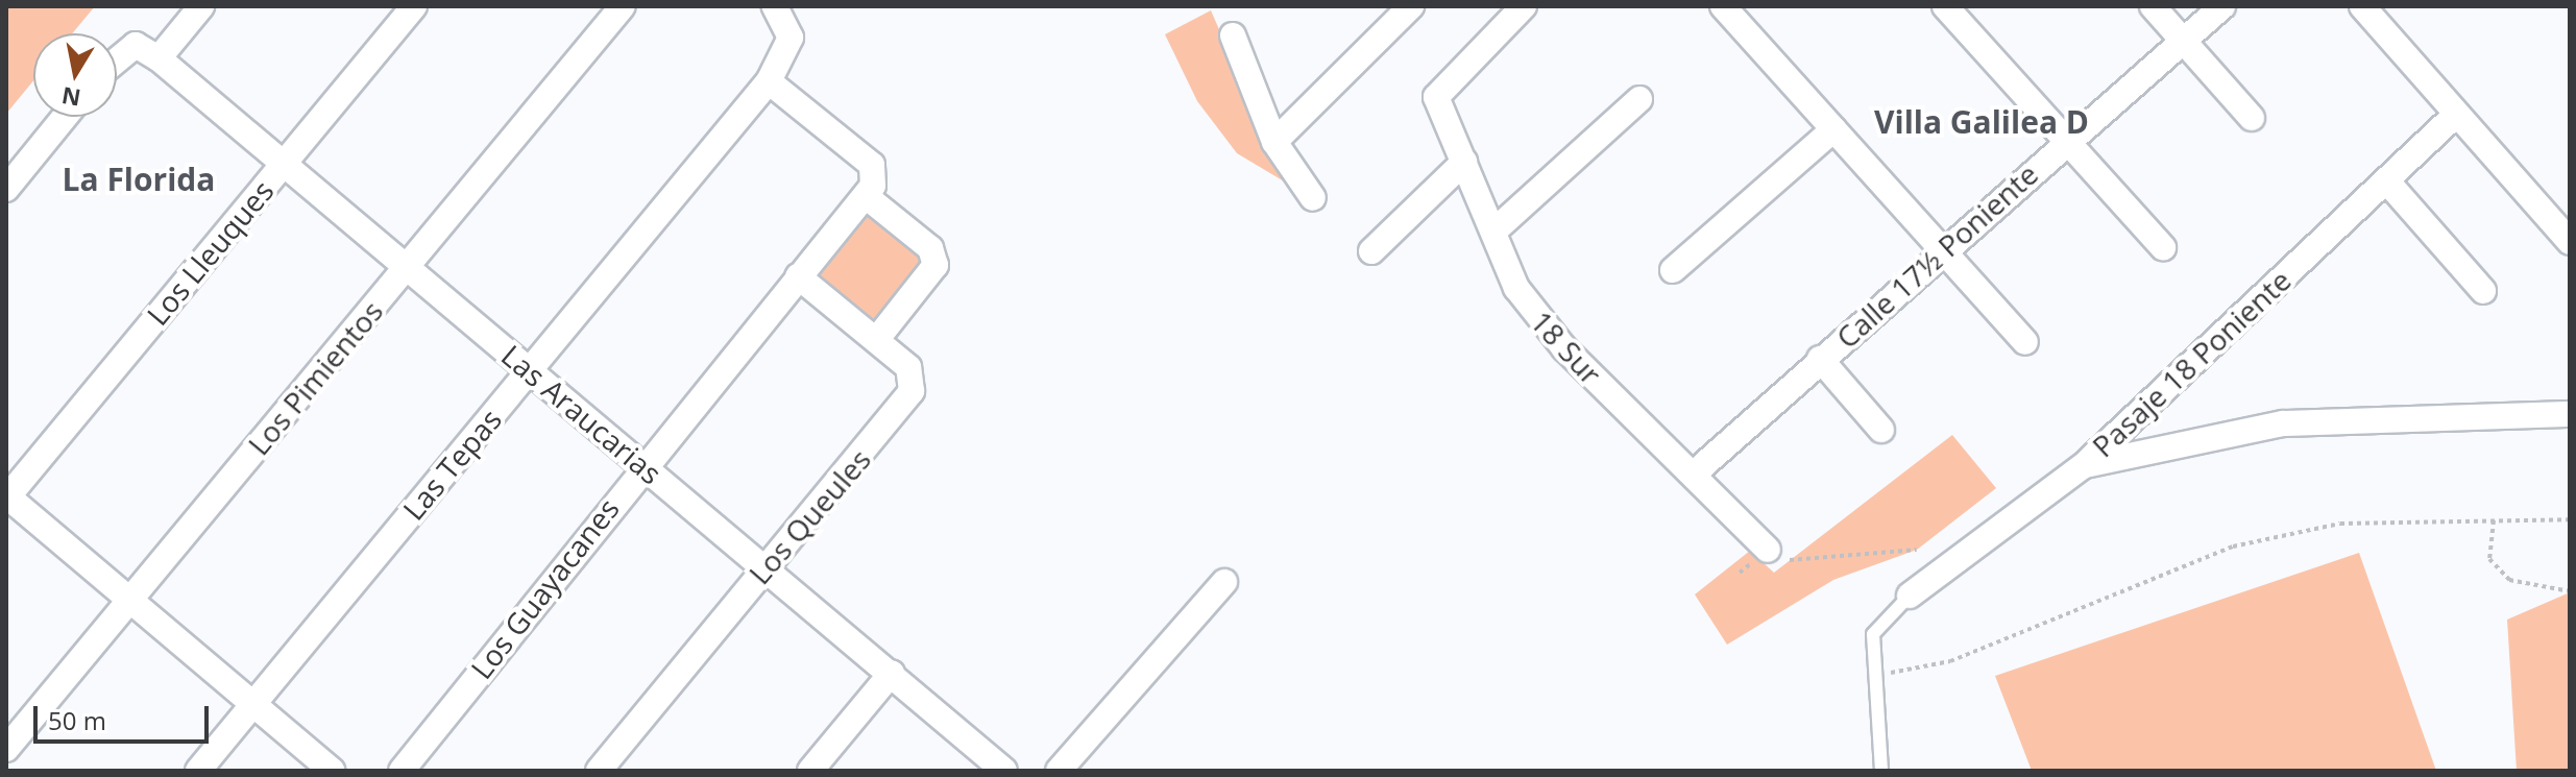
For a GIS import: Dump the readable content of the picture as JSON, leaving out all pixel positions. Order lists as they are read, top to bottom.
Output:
{
  "streets": {
    "street": [
      "Los Lleuques",
      "Calle 17½ Poniente",
      "18 Sur",
      "Pasaje 18 Poniente",
      "Los Pimientos",
      "Las Araucarias",
      "Las Tepas",
      "Los Queules",
      "Los Guayacanes"
    ]
  },
  "crossings": [
    ["Los Lleuques", "Las Araucarias"],
    ["Calle 17½ Poniente", "18 Sur"],
    ["Los Pimientos", "Las Araucarias"],
    ["Las Araucarias", "Las Tepas"],
    ["Las Araucarias", "Los Queules"],
    ["Las Araucarias", "Los Guayacanes"],
    ["Los Queules", "Los Guayacanes"]
  ],
  "districts": ["Villa Galilea D", "La Florida"],
  "scale_bar": "50 m",
  "north": "bottom"
}
